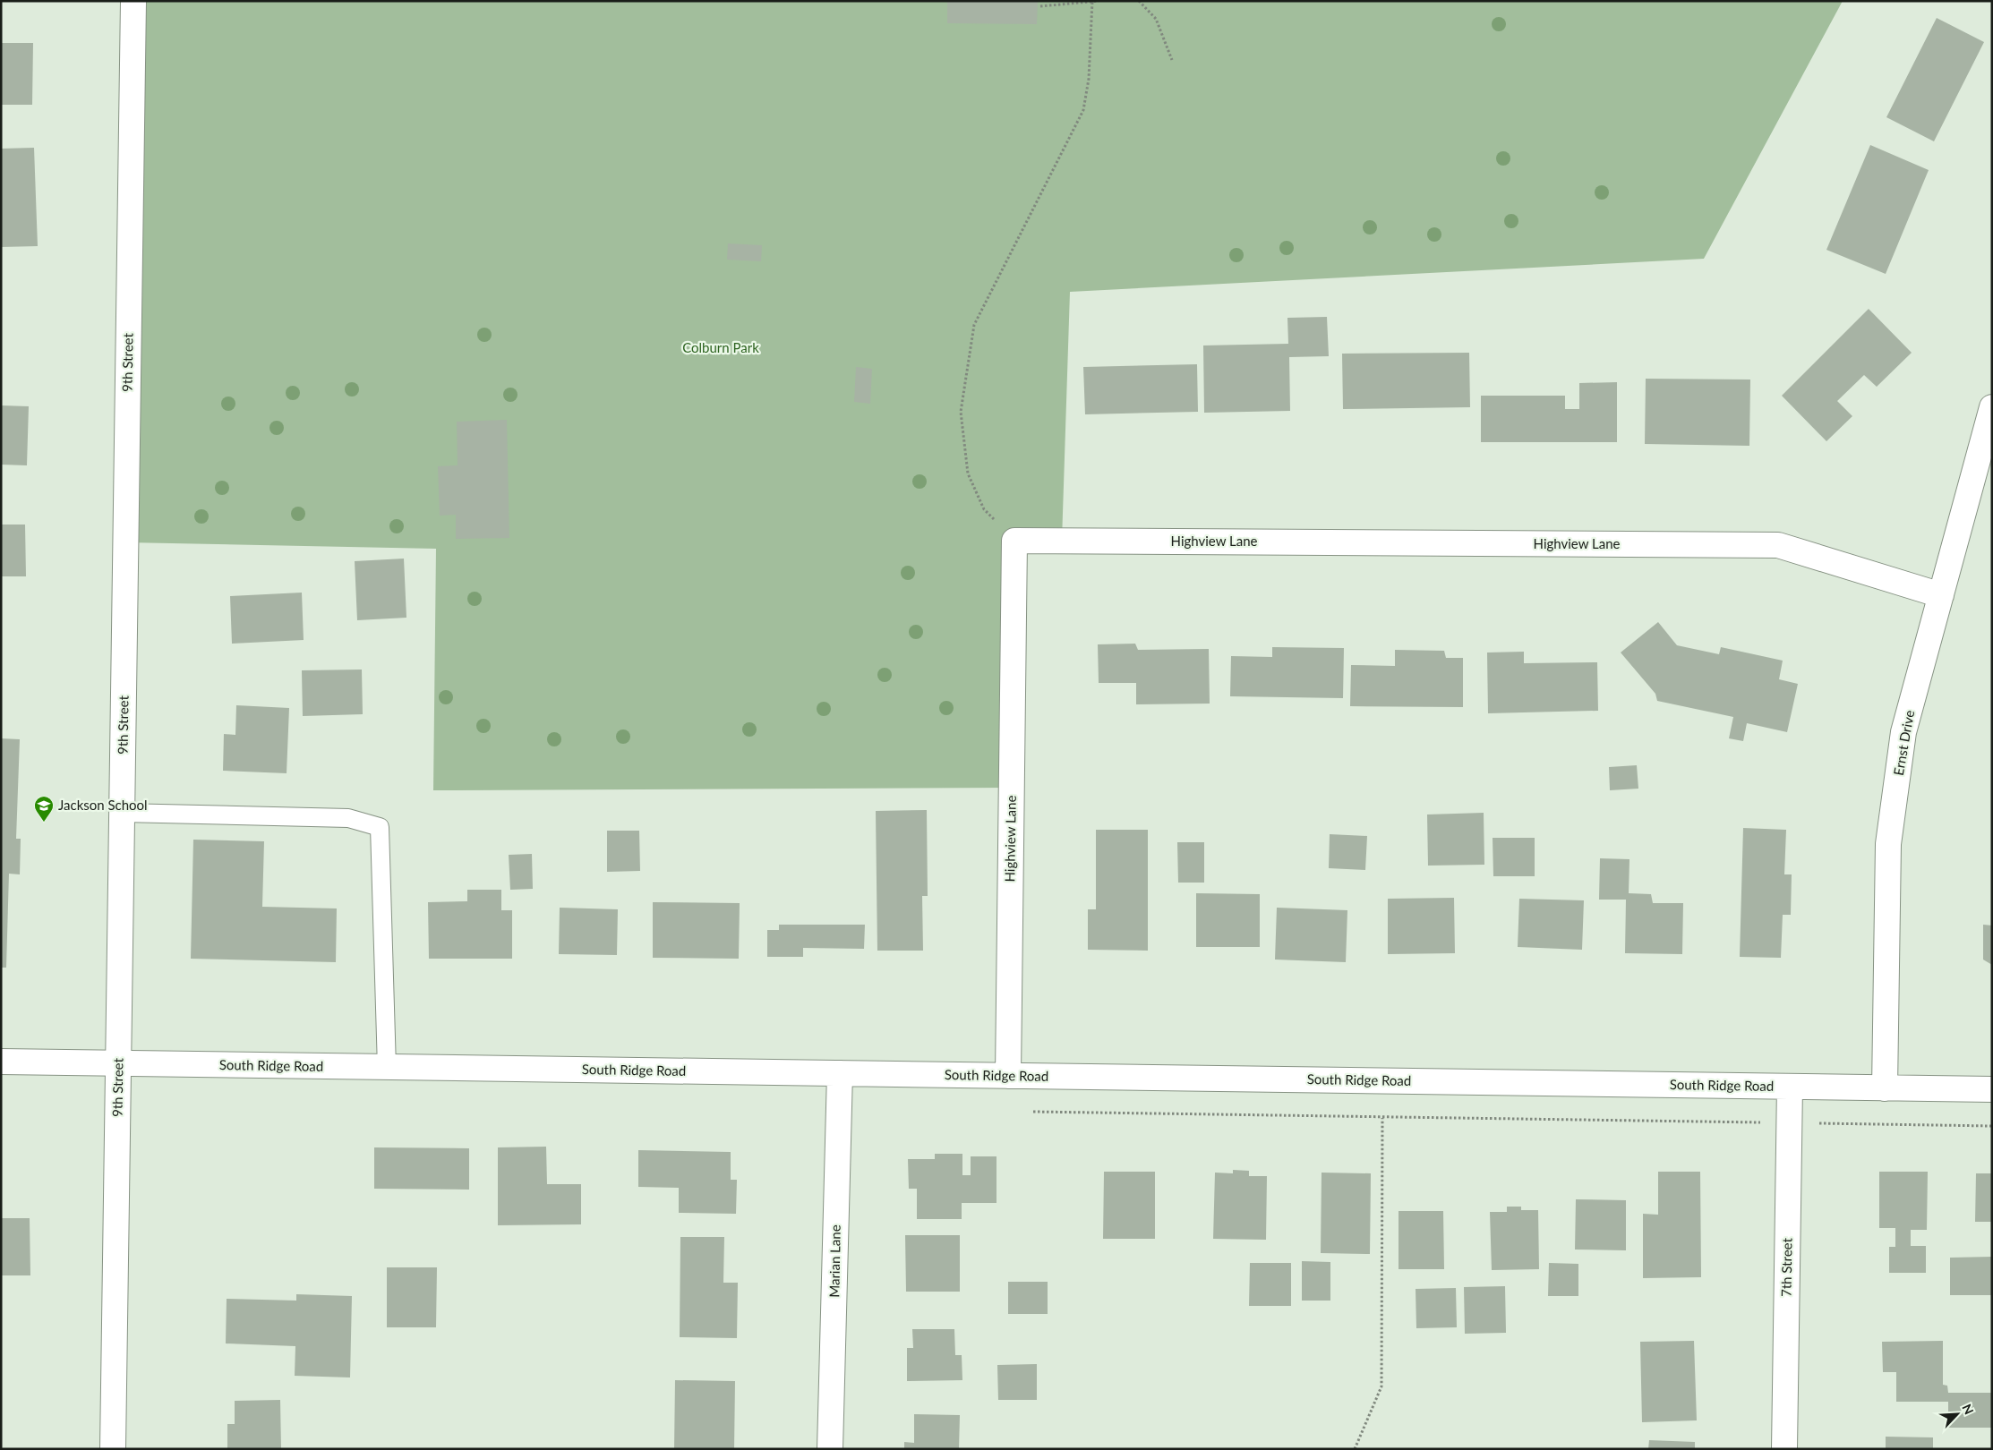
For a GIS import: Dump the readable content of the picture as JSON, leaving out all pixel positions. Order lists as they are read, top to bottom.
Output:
{
  "streets": {
    "street": [
      "9th Street",
      "Highview Lane",
      "Ernst Drive",
      "South Ridge Road",
      "Marian Lane",
      "7th Street"
    ]
  },
  "crossings": [
    ["9th Street", "South Ridge Road"],
    ["Highview Lane", "Ernst Drive"],
    ["Highview Lane", "South Ridge Road"],
    ["Ernst Drive", "South Ridge Road"],
    ["South Ridge Road", "Marian Lane"],
    ["South Ridge Road", "7th Street"]
  ],
  "parks": ["Colburn Park"],
  "places": {
    "school or university": ["Jackson School"]
  },
  "north": "top right"
}
